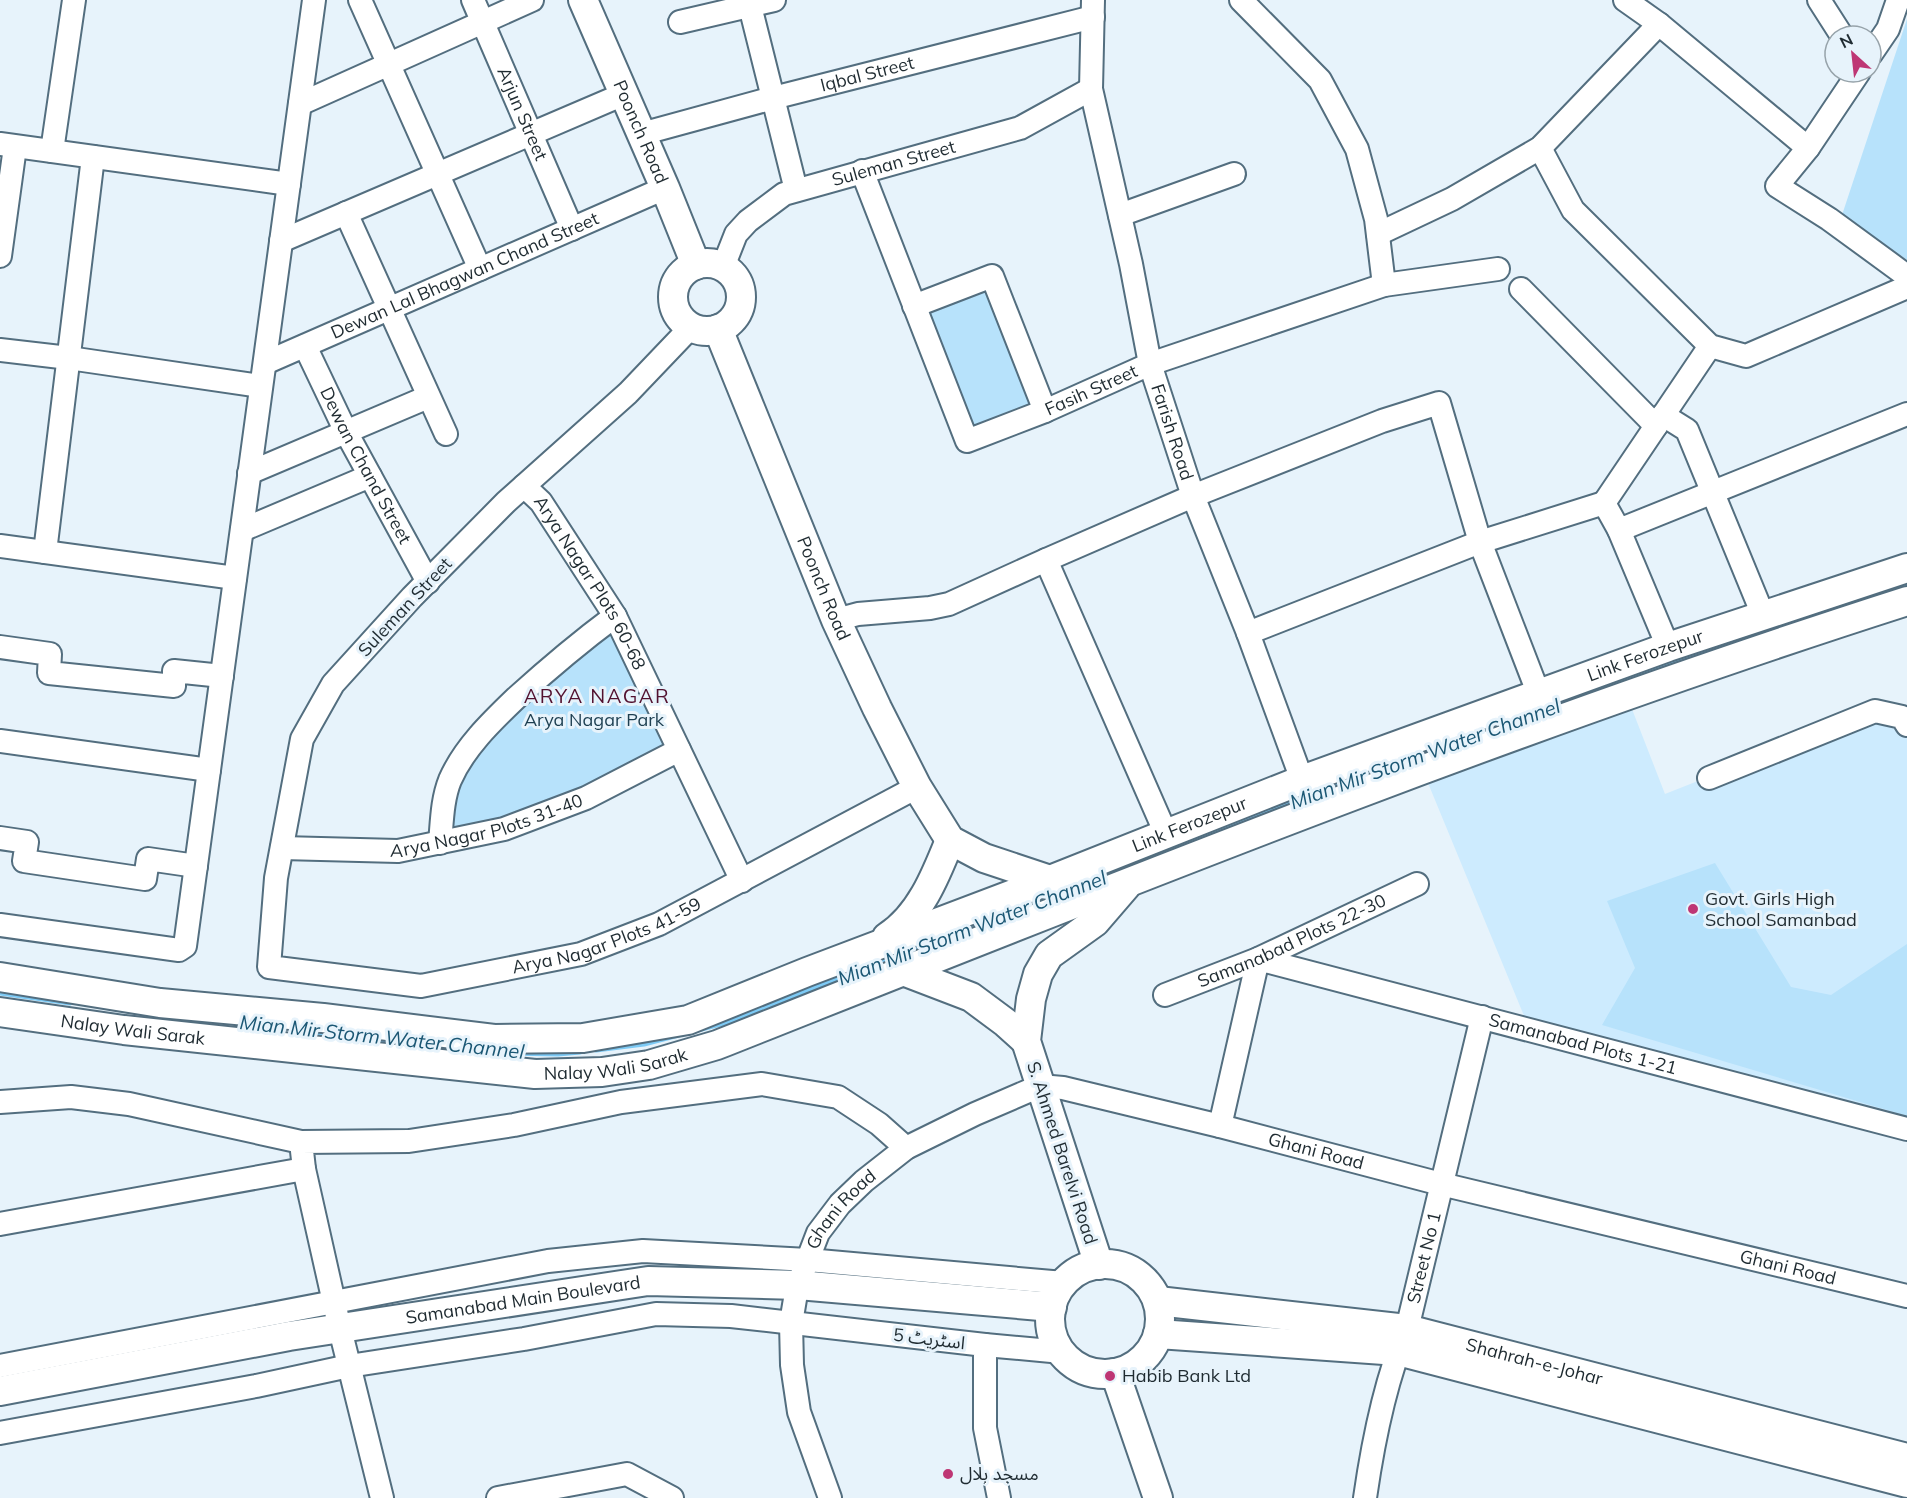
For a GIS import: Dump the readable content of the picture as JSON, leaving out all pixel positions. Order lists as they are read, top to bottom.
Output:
{
  "streets": {
    "main road": [
      "Poonch Road",
      "Link Ferozepur",
      "Nalay Wali Sarak",
      "S. Ahmed Barelvi Road",
      "Samanabad Main Boulevard",
      "Shahrah-e-Johar"
    ],
    "street": [
      "Iqbal Street",
      "Arjun Street",
      "Suleman Street",
      "Dewan Lal Bhagwan Chand Street",
      "Fasih Street",
      "Farish Road",
      "Dewan Chand Street",
      "Arya Nagar Plots 60-68",
      "Arya Nagar Plots 31-40",
      "Arya Nagar Plots 41-59",
      "Samanabad Plots 22-30",
      "Samanabad Plots 1-21",
      "Ghani Road",
      "Street No 1",
      "اسٹریٹ 5"
    ]
  },
  "crossings": [
    ["Iqbal Street", "Poonch Road"],
    ["Iqbal Street", "Farish Road"],
    ["Arjun Street", "Dewan Lal Bhagwan Chand Street"],
    ["Poonch Road", "Suleman Street"],
    ["Poonch Road", "Dewan Lal Bhagwan Chand Street"],
    ["Poonch Road", "Link Ferozepur"],
    ["Poonch Road", "Arya Nagar Plots 41-59"],
    ["Poonch Road", "Nalay Wali Sarak"],
    ["Suleman Street", "Fasih Street"],
    ["Suleman Street", "Farish Road"],
    ["Suleman Street", "Dewan Chand Street"],
    ["Suleman Street", "Arya Nagar Plots 60-68"],
    ["Suleman Street", "Arya Nagar Plots 31-40"],
    ["Suleman Street", "Arya Nagar Plots 41-59"],
    ["Dewan Lal Bhagwan Chand Street", "Dewan Chand Street"],
    ["Fasih Street", "Farish Road"],
    ["Farish Road", "Link Ferozepur"],
    ["Arya Nagar Plots 60-68", "Arya Nagar Plots 31-40"],
    ["Arya Nagar Plots 60-68", "Arya Nagar Plots 41-59"],
    ["Link Ferozepur", "Nalay Wali Sarak"],
    ["Link Ferozepur", "S. Ahmed Barelvi Road"],
    ["Samanabad Plots 22-30", "Samanabad Plots 1-21"],
    ["Nalay Wali Sarak", "S. Ahmed Barelvi Road"],
    ["Samanabad Plots 1-21", "Street No 1"],
    ["Ghani Road", "S. Ahmed Barelvi Road"],
    ["Ghani Road", "Street No 1"],
    ["Ghani Road", "Samanabad Main Boulevard"],
    ["Ghani Road", "اسٹریٹ 5"],
    ["S. Ahmed Barelvi Road", "Samanabad Main Boulevard"],
    ["S. Ahmed Barelvi Road", "Shahrah-e-Johar"],
    ["Street No 1", "Shahrah-e-Johar"],
    ["Samanabad Main Boulevard", "اسٹریٹ 5"],
    ["Samanabad Main Boulevard", "Shahrah-e-Johar"]
  ],
  "districts": ["ARYA NAGAR"],
  "water": ["Mian Mir Storm Water Channel"],
  "parks": ["Arya Nagar Park"],
  "places": ["Govt. Girls High School Samanbad", "Habib Bank Ltd", "مسجد بلال"],
  "north": "top left"
}
